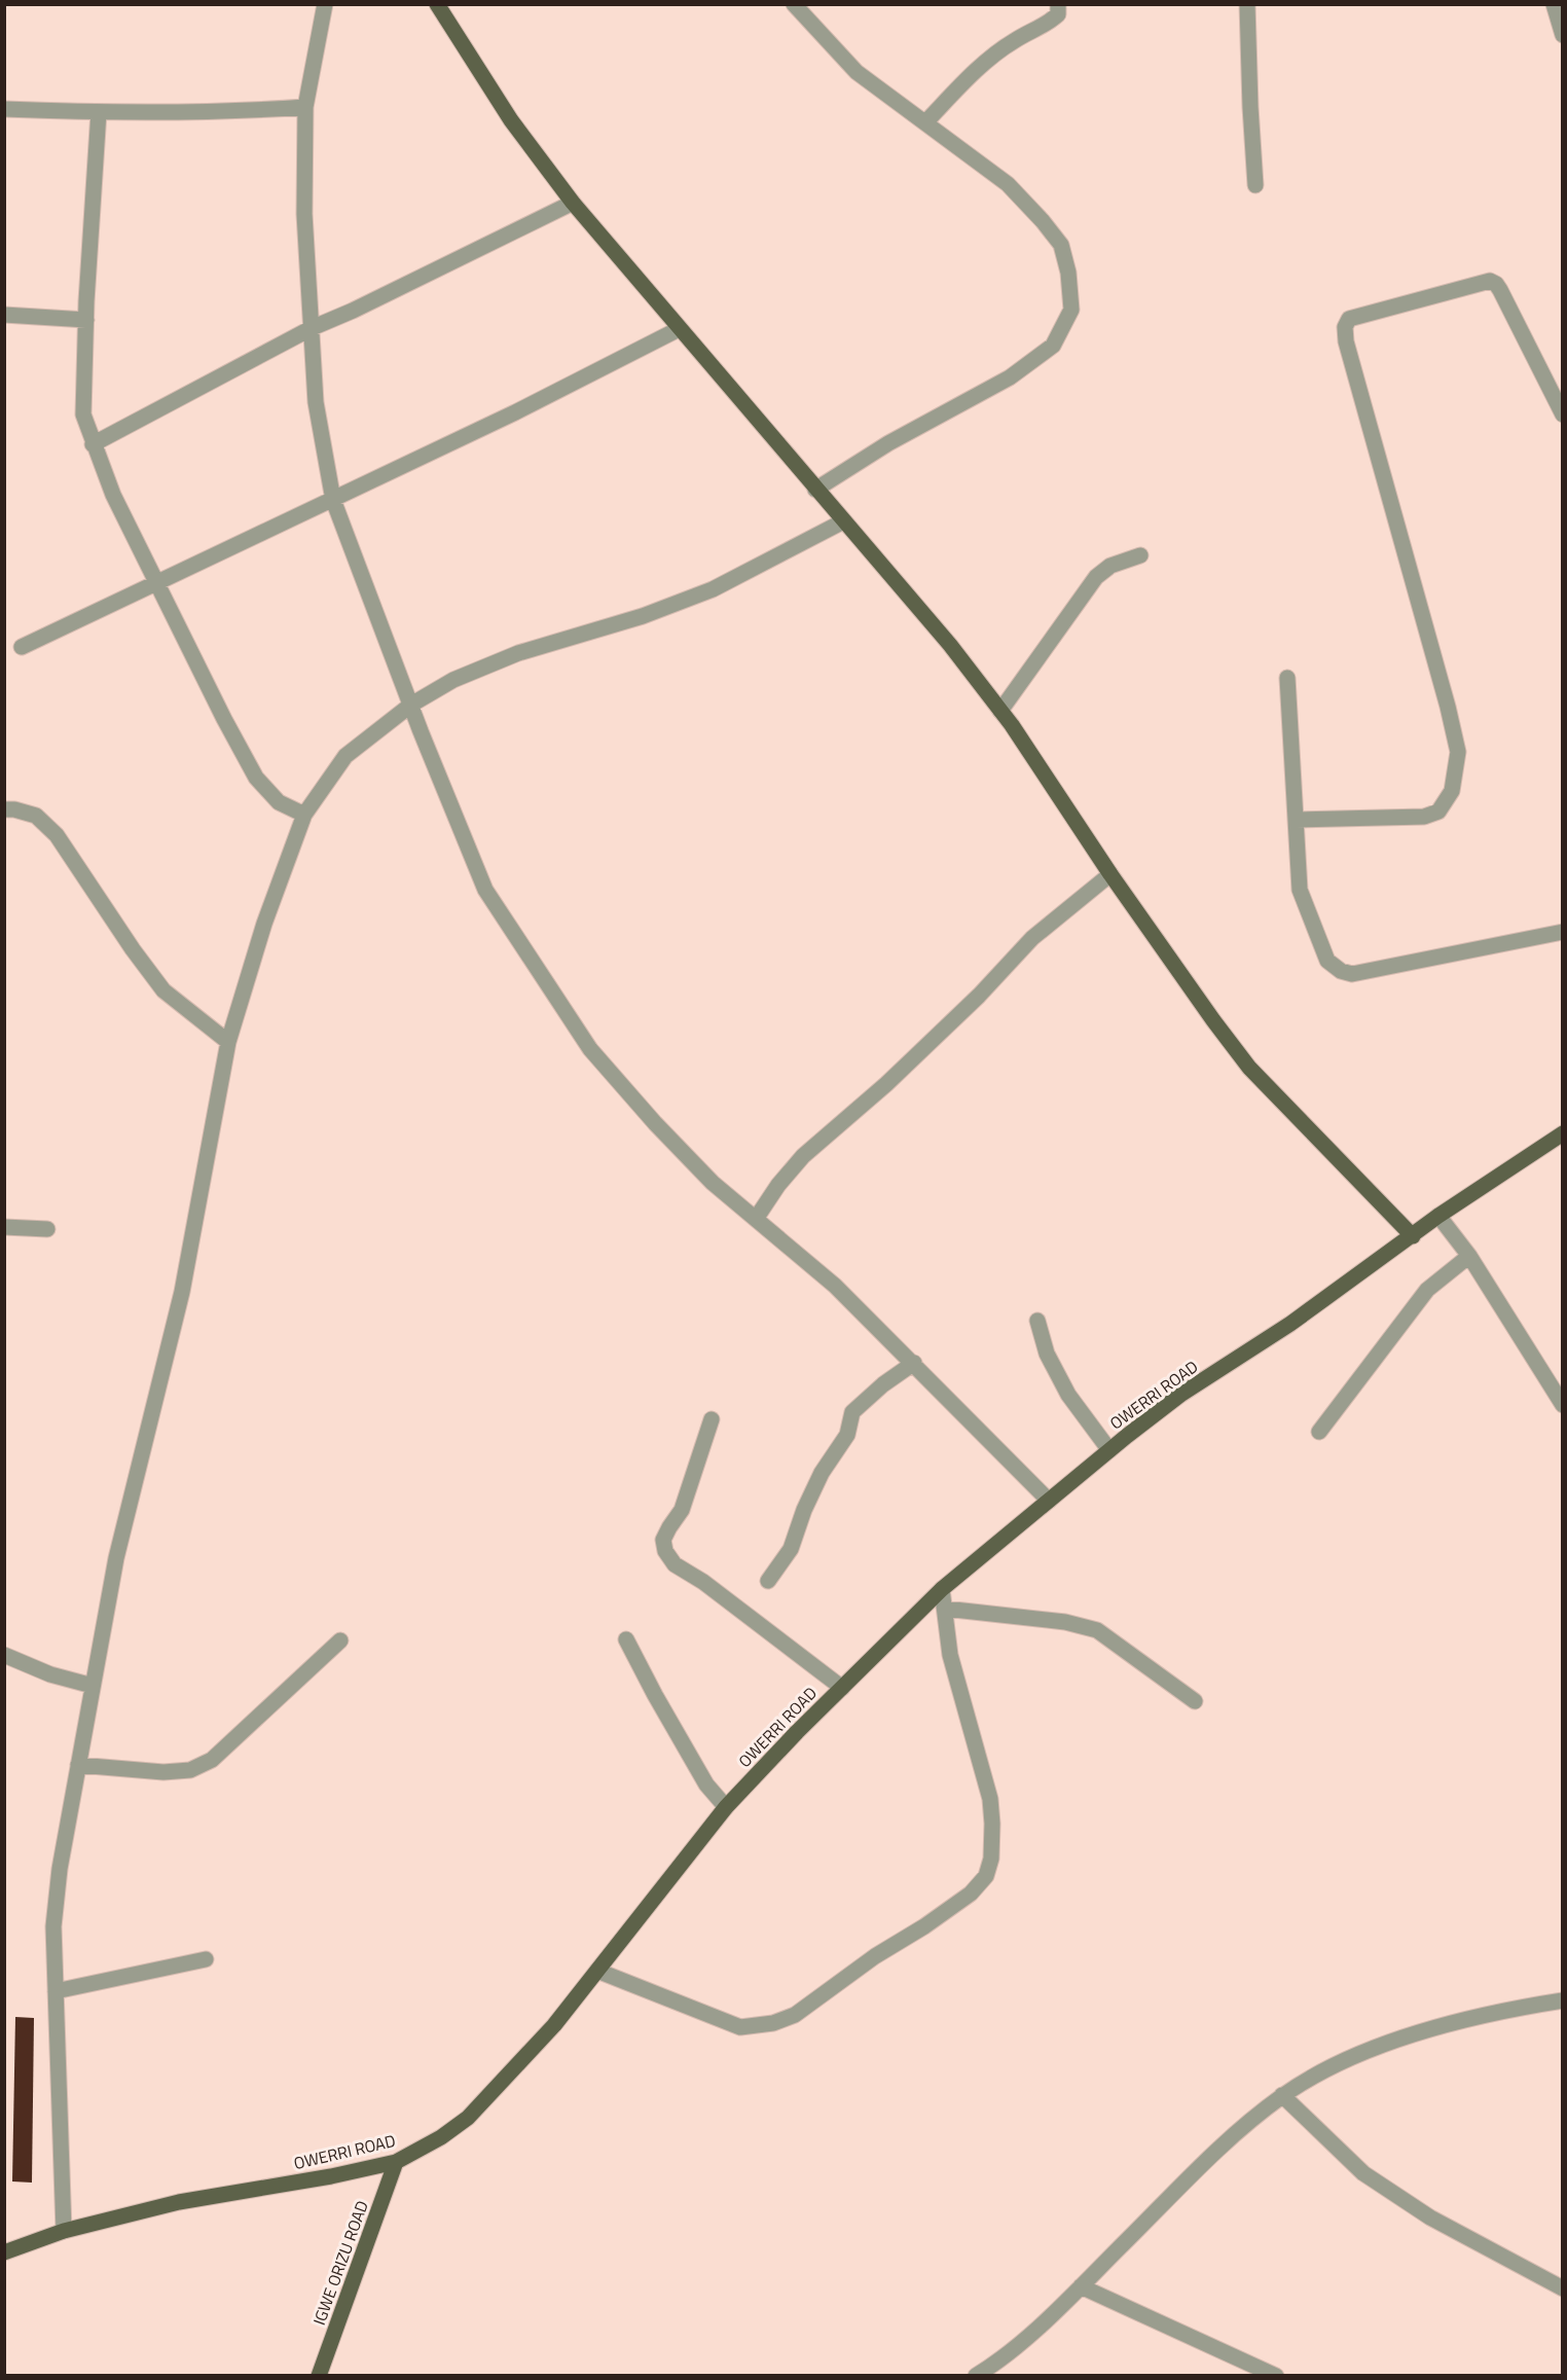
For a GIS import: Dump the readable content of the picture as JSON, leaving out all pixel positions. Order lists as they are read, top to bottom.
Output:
{
  "streets": {
    "main road": ["OWERRI ROAD", "IGWE ORIZU ROAD"]
  },
  "crossings": [
    ["OWERRI ROAD", "IGWE ORIZU ROAD"]
  ]
}
